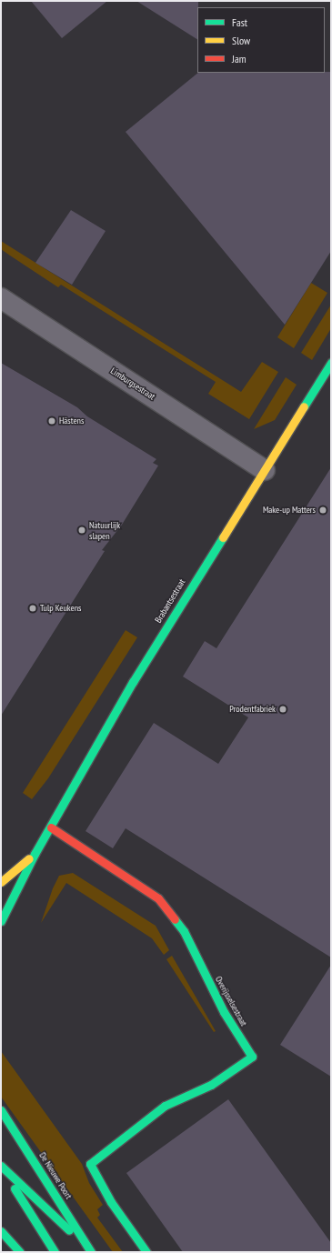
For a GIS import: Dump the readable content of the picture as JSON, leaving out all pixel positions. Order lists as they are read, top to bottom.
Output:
{
  "streets": {
    "street": [
      "Limburgsestraat",
      "Brabantsestraat",
      "Overijsselsestraat",
      "De Nieuwe Poort"
    ]
  },
  "crossings": [
    ["Limburgsestraat", "Brabantsestraat"],
    ["Brabantsestraat", "Overijsselsestraat"]
  ],
  "places": [
    "Hästens",
    "Make-up Matters",
    "Natuurlijk slapen",
    "Tulp Keukens",
    "Prodentfabriek"
  ],
  "legend": ["Fast", "Slow", "Jam"]
}
